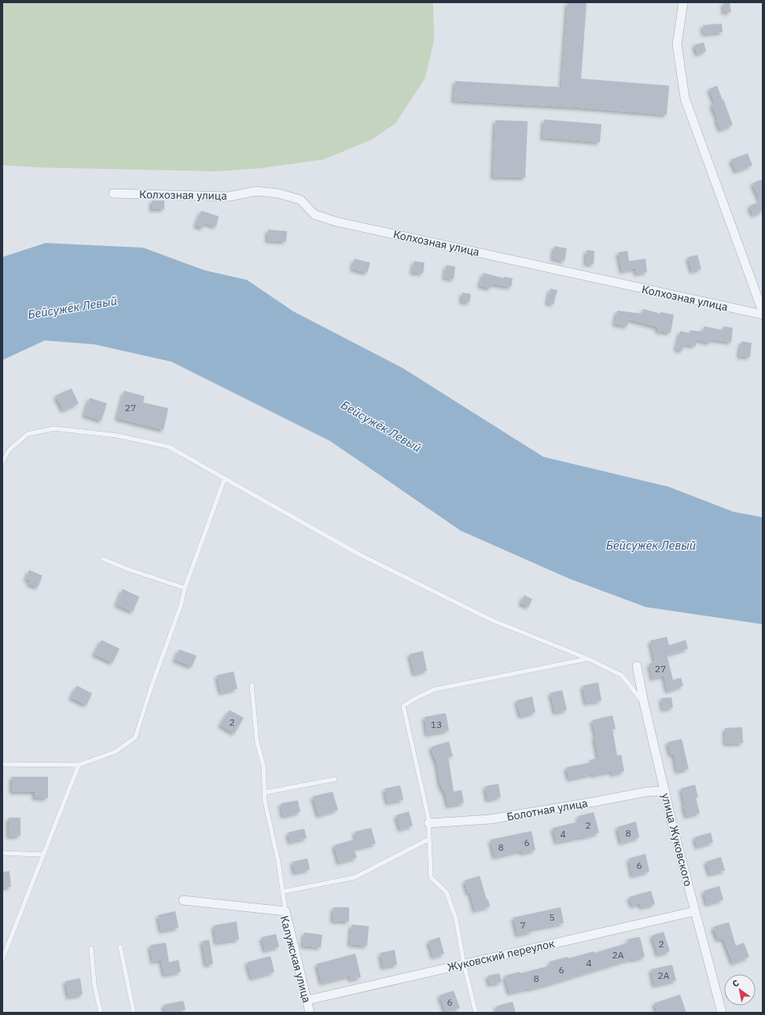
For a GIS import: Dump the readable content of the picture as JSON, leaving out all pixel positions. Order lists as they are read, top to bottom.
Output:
{
  "streets": {
    "street": [
      "Колхозная улица",
      "Болотная улица",
      "улица Жуковского",
      "Жуковский переулок",
      "Калужская улица"
    ]
  },
  "crossings": [
    ["Болотная улица", "улица Жуковского"],
    ["улица Жуковского", "Жуковский переулок"],
    ["Жуковский переулок", "Калужская улица"]
  ],
  "water": ["Бейсужёк Левый"],
  "house_numbers": [
    "27",
    "27",
    "2",
    "13",
    "2",
    "8",
    "4",
    "6",
    "8",
    "6",
    "5",
    "7",
    "2",
    "2А",
    "4",
    "6",
    "2А",
    "8",
    "6"
  ],
  "north": "top left"
}
